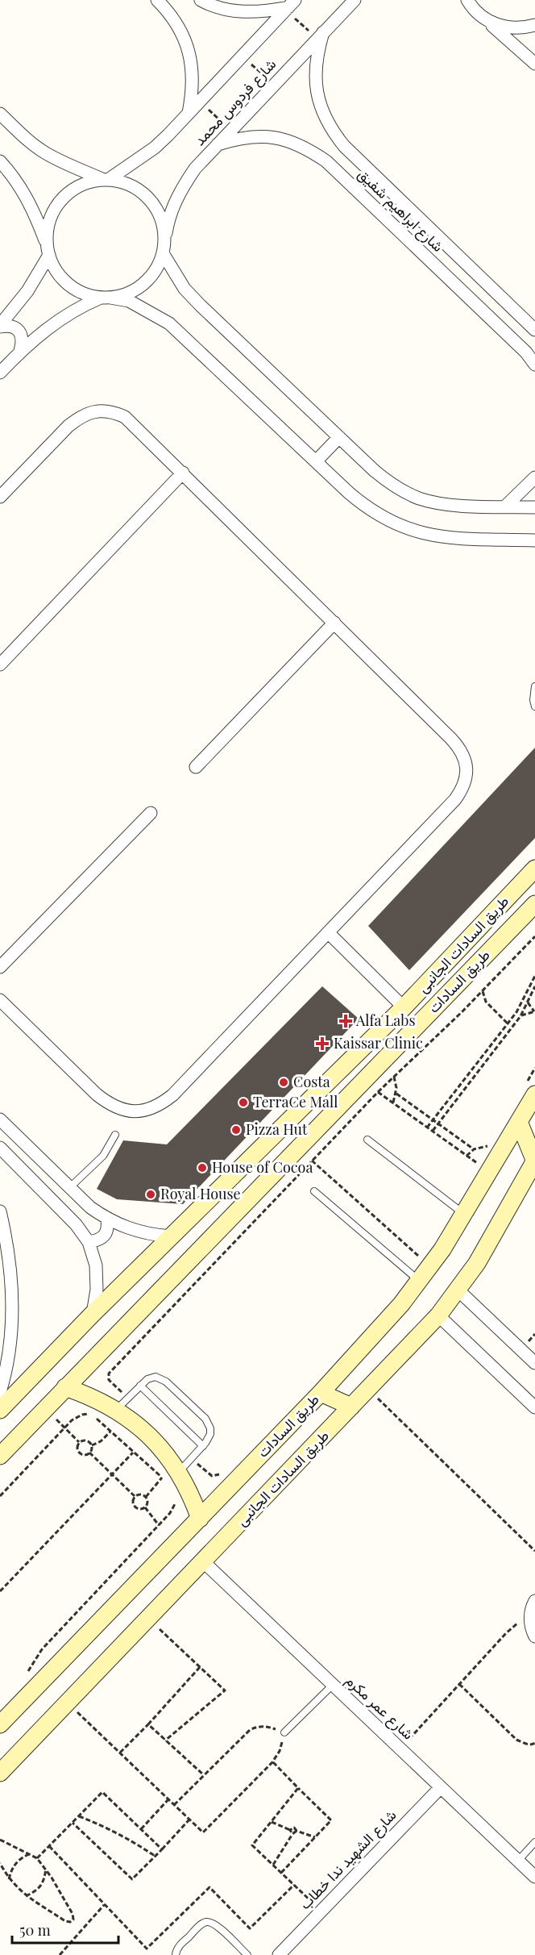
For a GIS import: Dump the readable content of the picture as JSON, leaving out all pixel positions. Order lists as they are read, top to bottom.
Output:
{
  "streets": {
    "main road": ["طريق السادات الجانبى", "طريق السادات"],
    "street": [
      "شارع فردوس محمد",
      "شارع ابراهيم شفيق",
      "شارع عمر مكرم",
      "شارع الشهيد ندا خطاب"
    ]
  },
  "crossings": [
    ["شارع فردوس محمد", "شارع ابراهيم شفيق"],
    ["طريق السادات الجانبى", "شارع عمر مكرم"],
    ["شارع عمر مكرم", "شارع الشهيد ندا خطاب"]
  ],
  "places": {
    "health": ["Alfa Labs", "Kaissar Clinic"],
    "other": [
      "Costa",
      "TerraCe Mall",
      "Pizza Hut",
      "House of Cocoa",
      "Royal House"
    ]
  },
  "scale_bar": "50 m"
}
